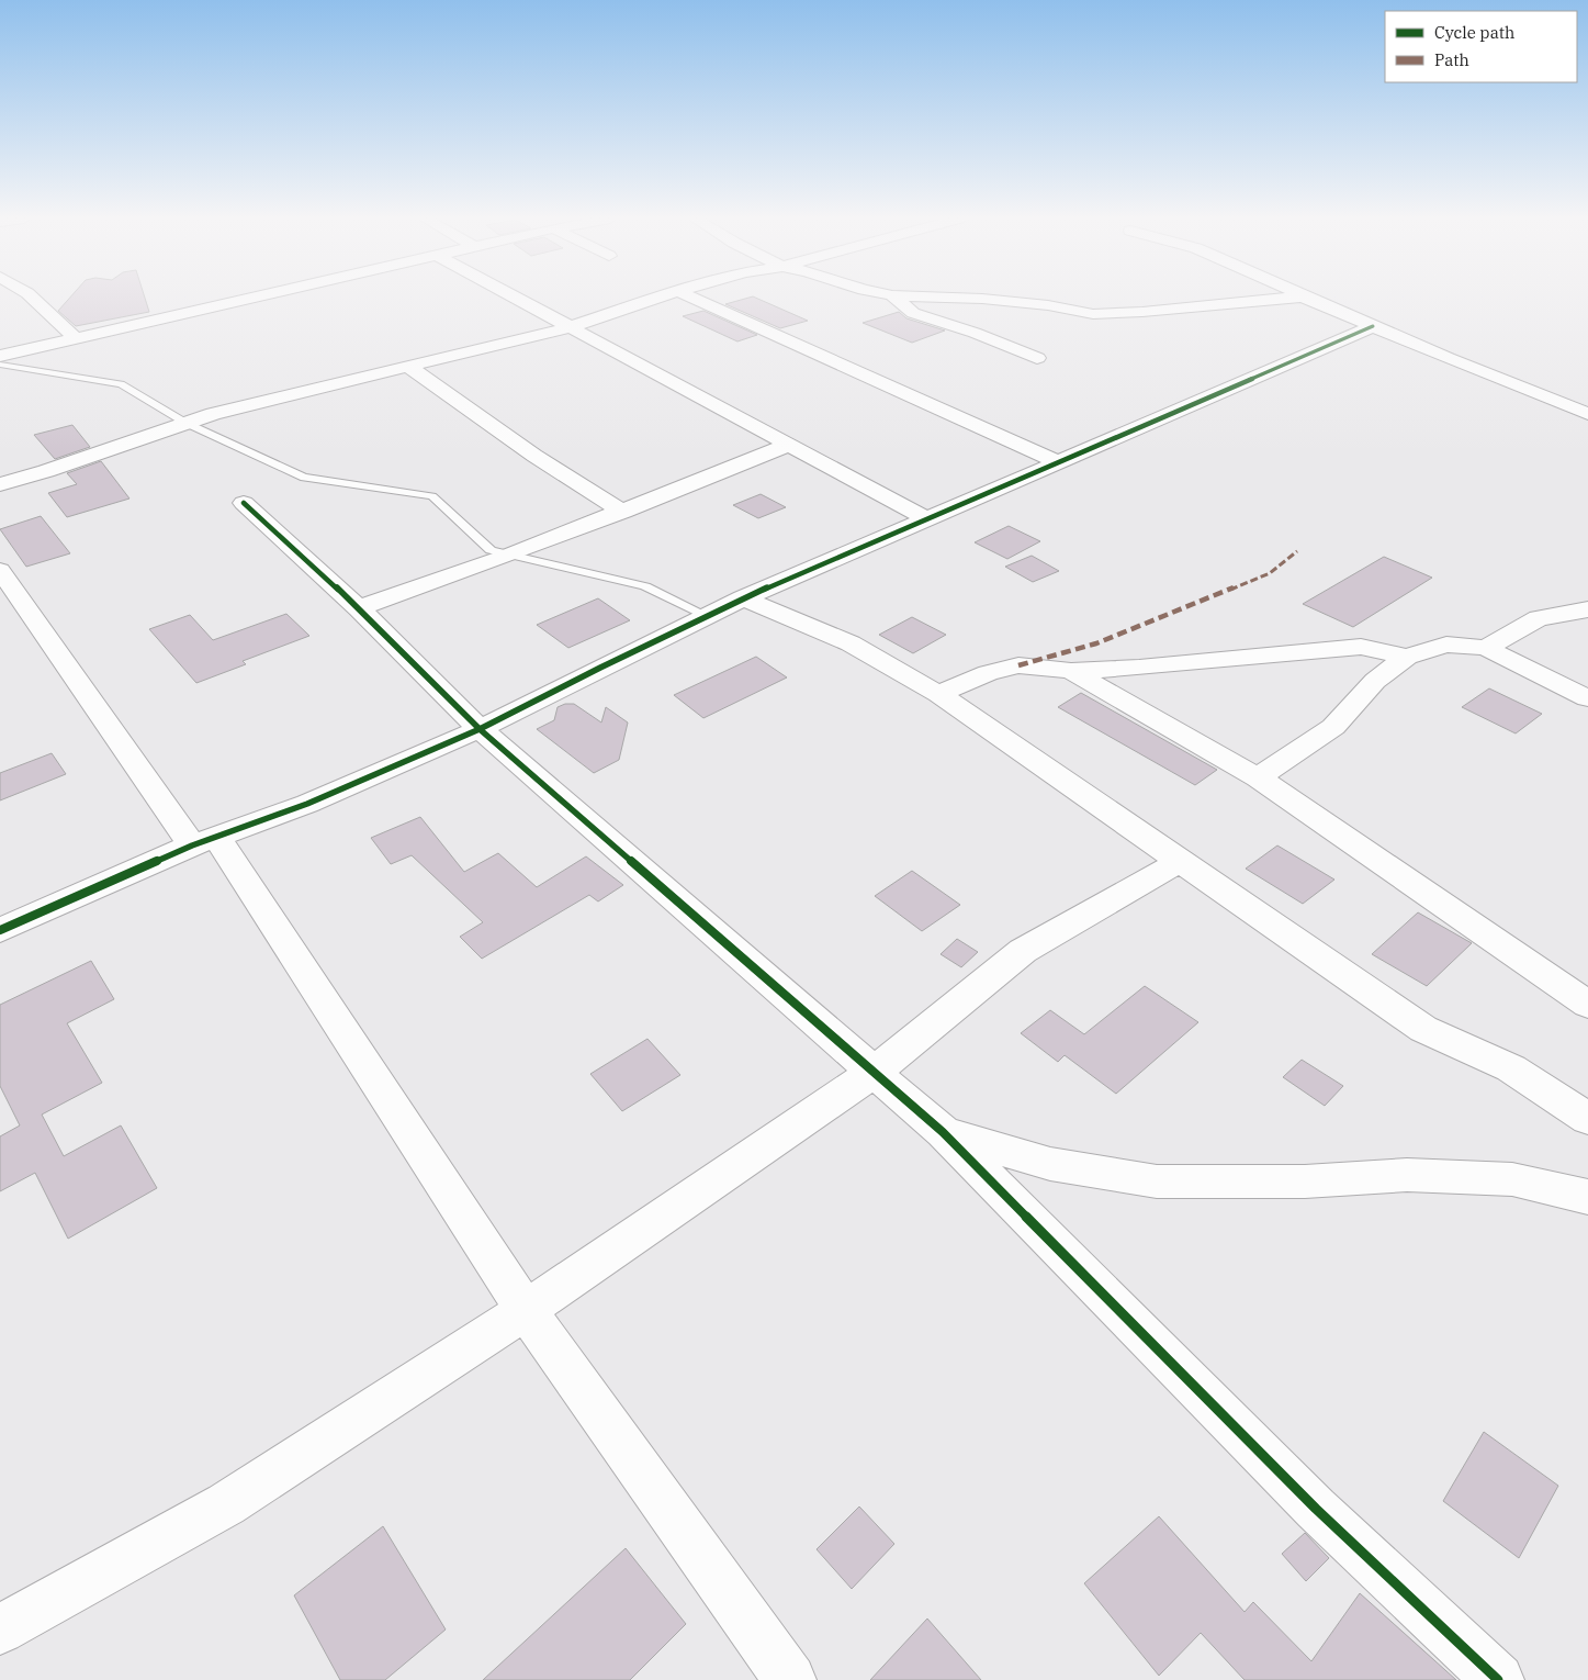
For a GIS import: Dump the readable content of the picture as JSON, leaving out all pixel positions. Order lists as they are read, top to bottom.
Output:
{
  "legend": ["Cycle path", "Path"]
}
